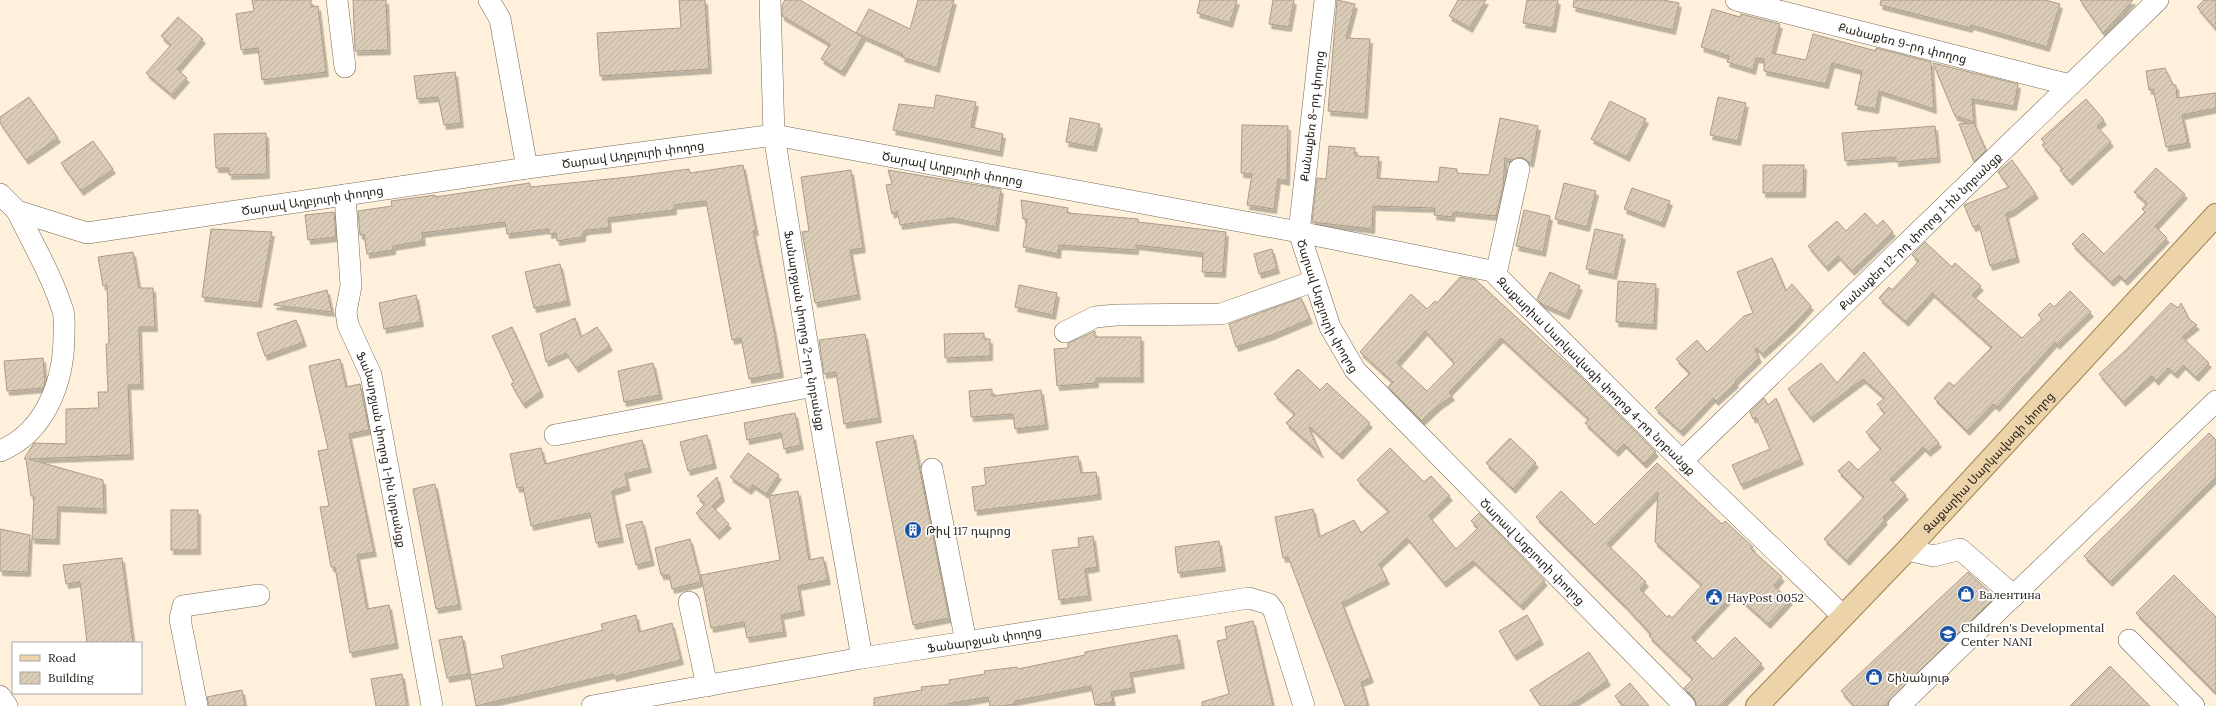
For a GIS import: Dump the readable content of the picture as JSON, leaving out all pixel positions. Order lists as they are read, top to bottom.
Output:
{
  "streets": {
    "main road": ["Զաքարիա Սարկավագի փողոց"],
    "street": [
      "Քանաքեռ 9-րդ փողոց",
      "Քանաքեռ 8-րդ փողոց",
      "Ծարավ Աղբյուրի փողոց",
      "Քանաքեռ 12-րդ փողոց 1-ին նրբանցք",
      "Ֆանարջյան փողոց 2-րդ նրբանցք",
      "Զաքարիա Սարկավագի փողոց 4-րդ նրբանցք",
      "Ֆանարջյան փողոց 1-ին նրբանցք",
      "Ֆանարջյան փողոց"
    ]
  },
  "crossings": [
    ["Քանաքեռ 9-րդ փողոց", "Քանաքեռ 12-րդ փողոց 1-ին նրբանցք"],
    ["Քանաքեռ 8-րդ փողոց", "Ծարավ Աղբյուրի փողոց"],
    ["Քանաքեռ 8-րդ փողոց", "Զաքարիա Սարկավագի փողոց 4-րդ նրբանցք"],
    ["Ծարավ Աղբյուրի փողոց", "Ֆանարջյան փողոց 2-րդ նրբանցք"],
    ["Ծարավ Աղբյուրի փողոց", "Զաքարիա Սարկավագի փողոց 4-րդ նրբանցք"],
    ["Ծարավ Աղբյուրի փողոց", "Ֆանարջյան փողոց 1-ին նրբանցք"],
    ["Քանաքեռ 12-րդ փողոց 1-ին նրբանցք", "Զաքարիա Սարկավագի փողոց 4-րդ նրբանցք"],
    ["Ֆանարջյան փողոց 2-րդ նրբանցք", "Ֆանարջյան փողոց"],
    ["Զաքարիա Սարկավագի փողոց 4-րդ նրբանցք", "Զաքարիա Սարկավագի փողոց"]
  ],
  "places": {
    "building": ["Թիվ 117 դպրոց"],
    "shop": ["Валентина", "Շինանյութ"],
    "public building": ["HayPost 0052"],
    "school or university": ["Children's Developmental Center NANI"]
  },
  "legend": ["Road", "Building"]
}
